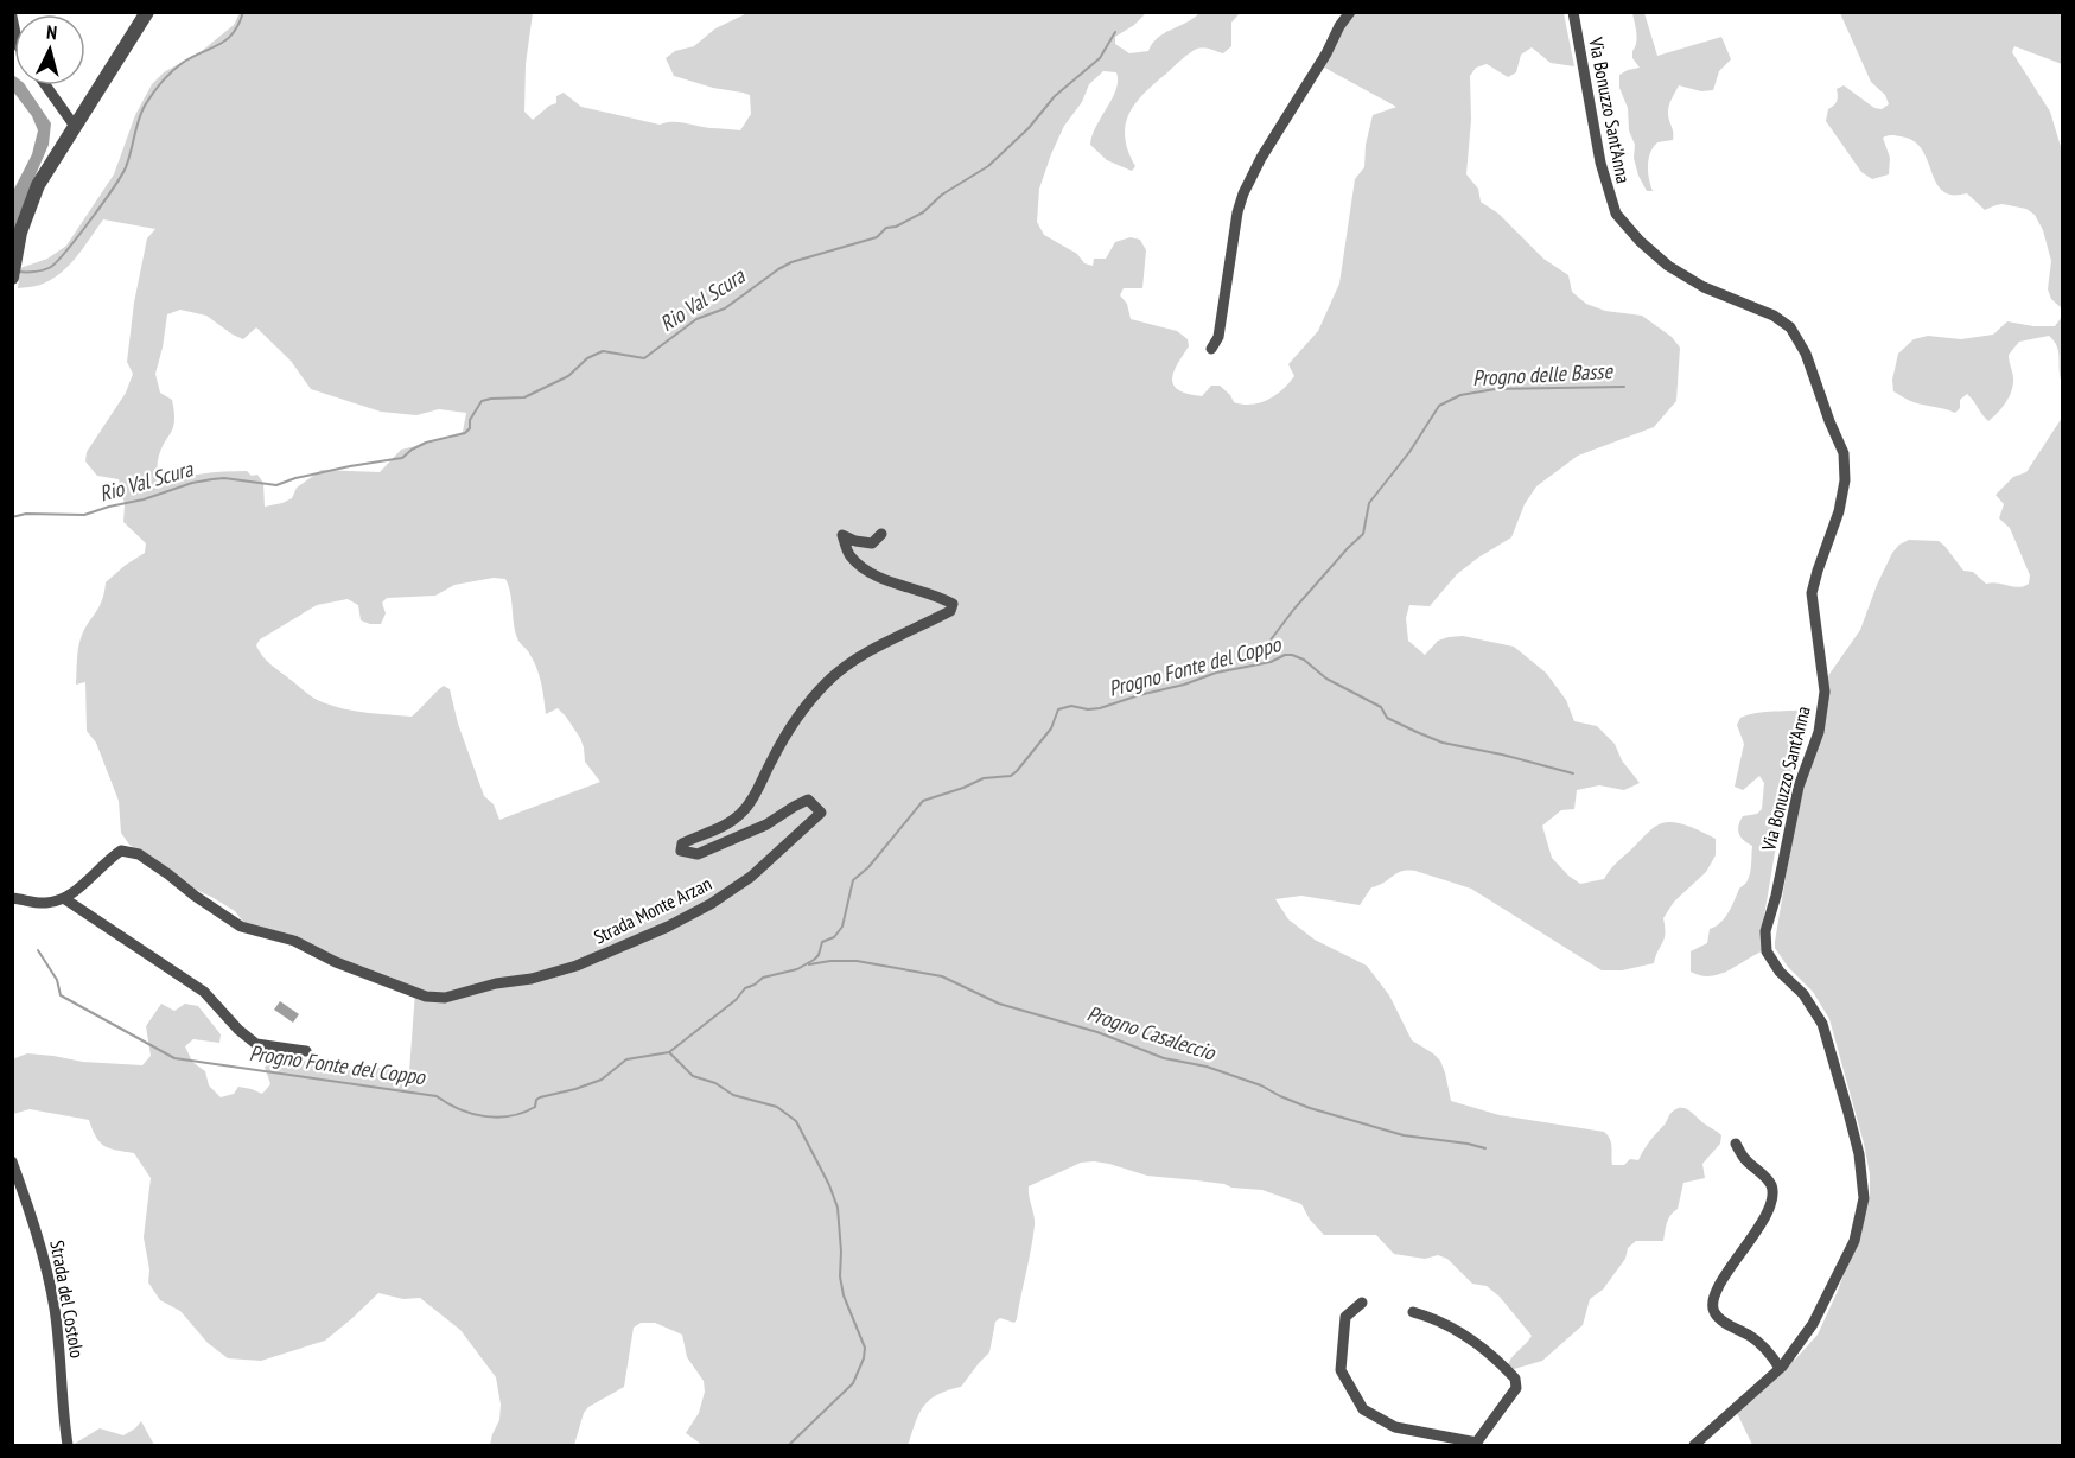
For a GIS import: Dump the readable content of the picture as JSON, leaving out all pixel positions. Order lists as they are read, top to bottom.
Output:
{
  "streets": {
    "street": ["Via Bonuzzo Sant'Anna", "Strada Monte Arzan", "Strada del Costolo"]
  },
  "water": [
    "Rio Val Scura",
    "Progno delle Basse",
    "Progno Fonte del Coppo",
    "Progno Casaleccio"
  ],
  "north": "top"
}
